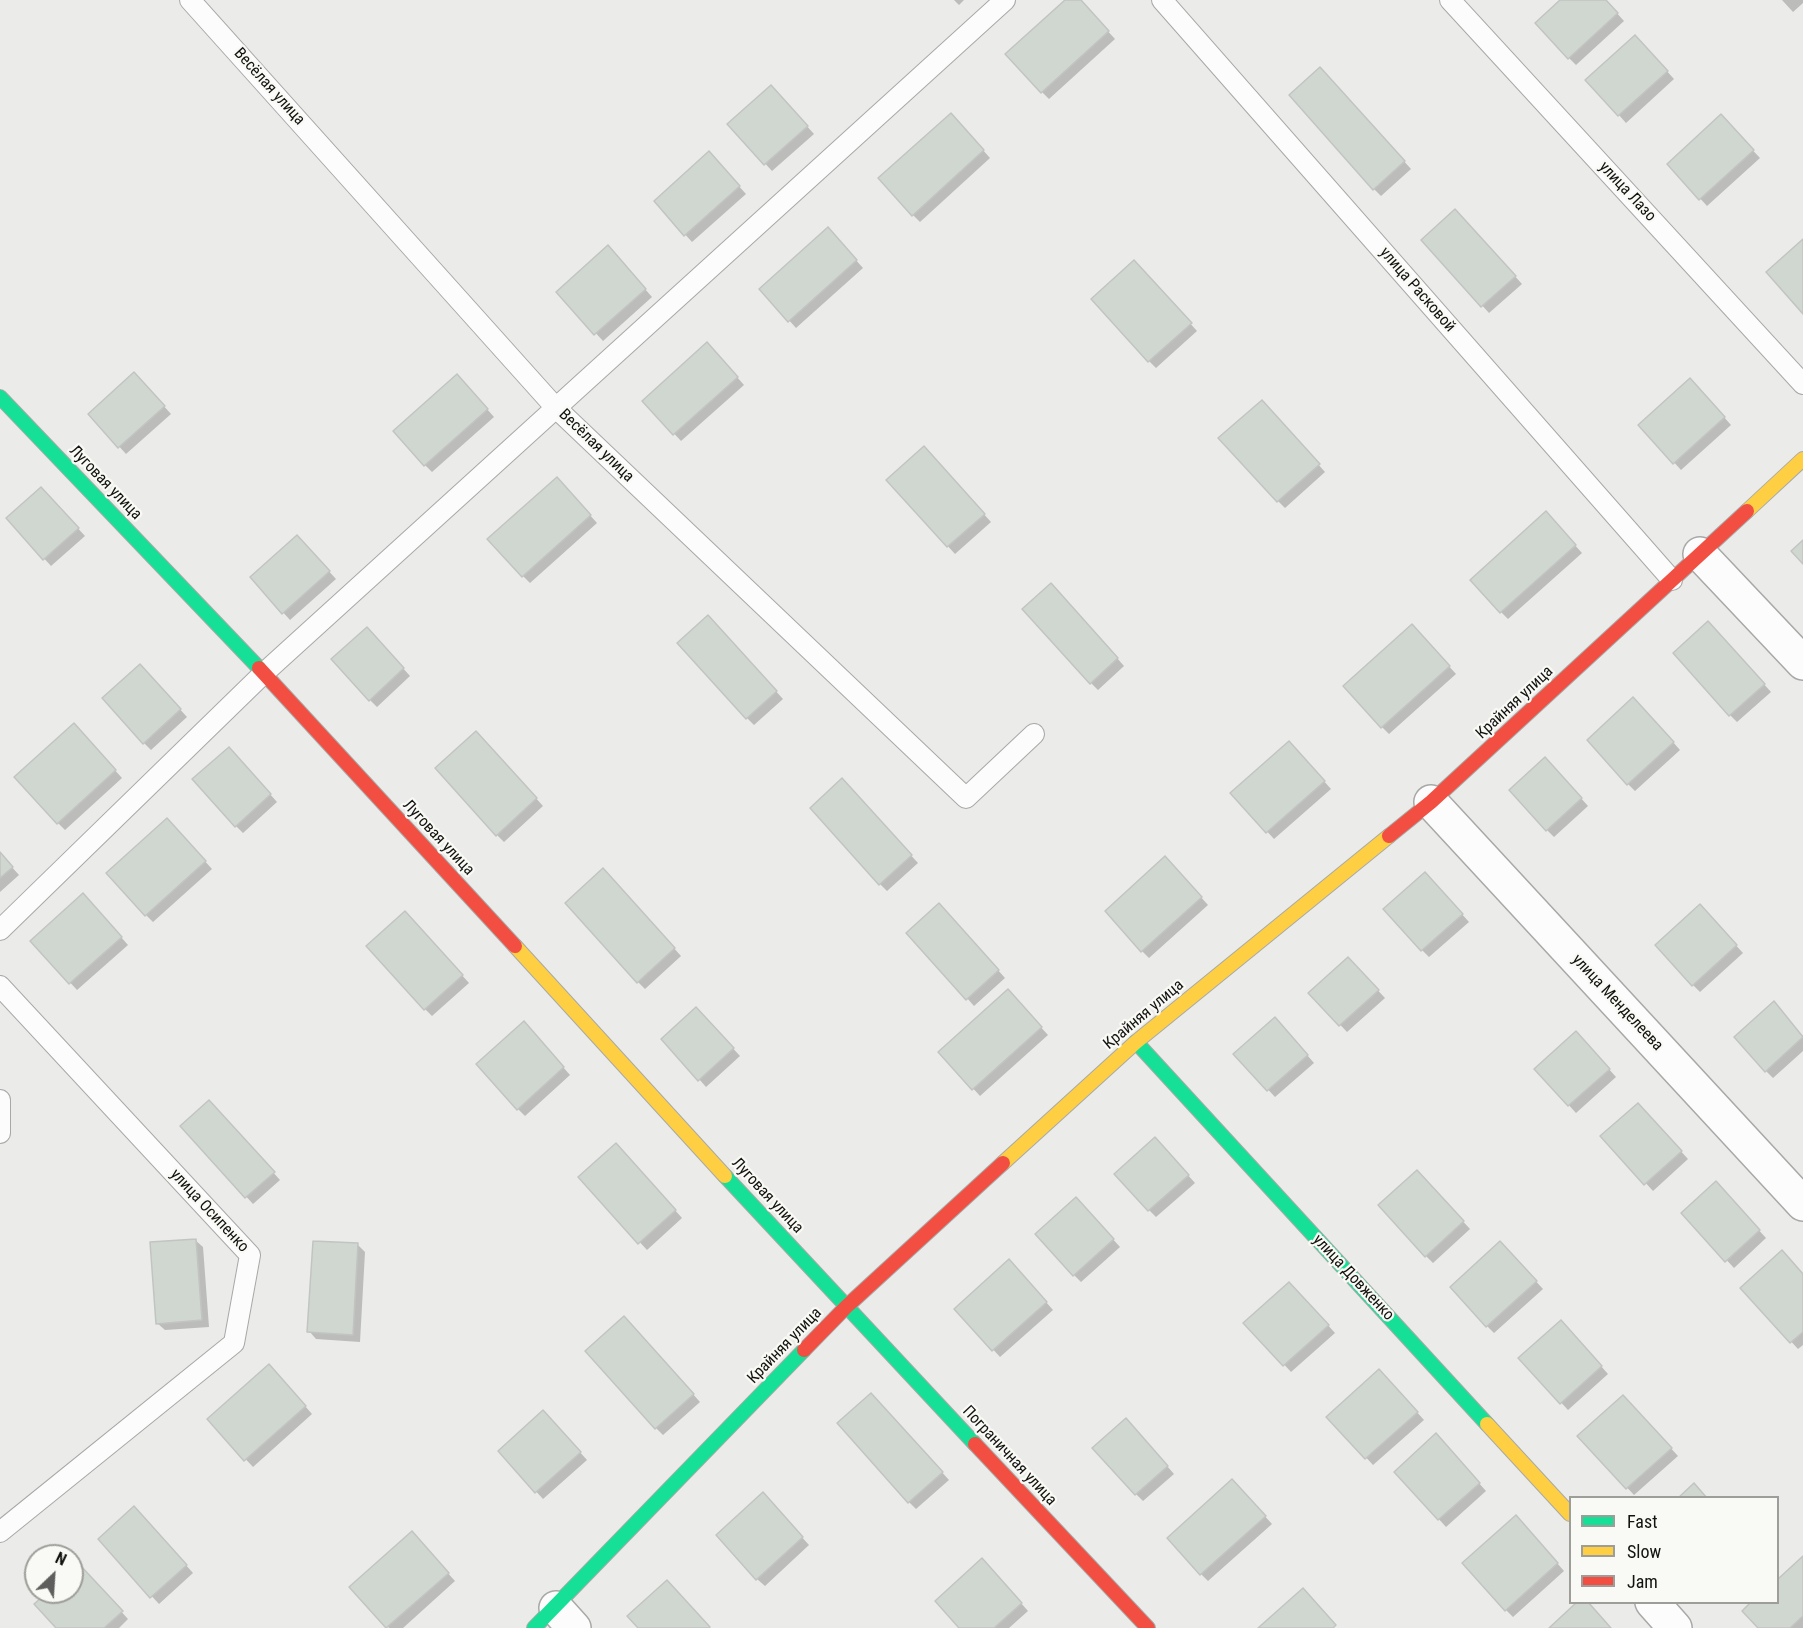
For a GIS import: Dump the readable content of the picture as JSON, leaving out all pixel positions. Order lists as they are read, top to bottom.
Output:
{
  "streets": {
    "street": [
      "Луговая улица",
      "Крайняя улица",
      "улица Менделеева",
      "улица Довженко",
      "Пограничная улица"
    ],
    "lane": [
      "Весёлая улица",
      "улица Лазо",
      "улица Расковой",
      "улица Осипенко"
    ]
  },
  "crossings": [
    ["улица Расковой", "Крайняя улица"],
    ["Луговая улица", "Крайняя улица"],
    ["Луговая улица", "Пограничная улица"],
    ["Крайняя улица", "улица Менделеева"],
    ["Крайняя улица", "улица Довженко"],
    ["Крайняя улица", "Пограничная улица"]
  ],
  "legend": ["Fast", "Slow", "Jam"],
  "north": "top right"
}
